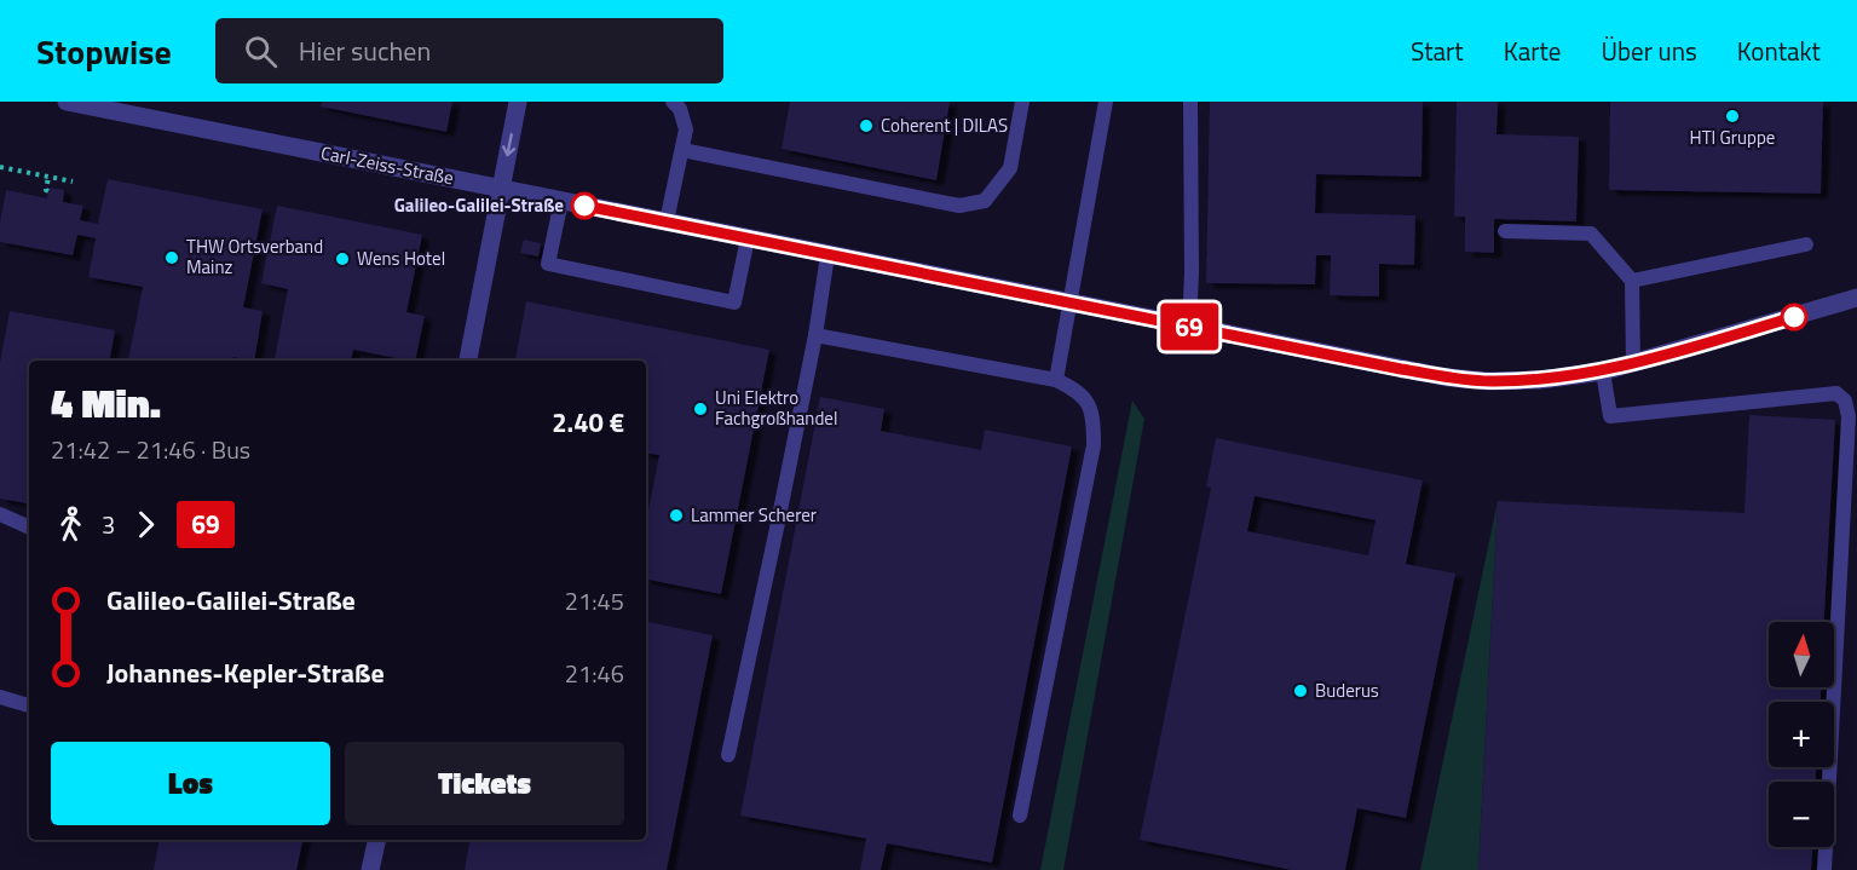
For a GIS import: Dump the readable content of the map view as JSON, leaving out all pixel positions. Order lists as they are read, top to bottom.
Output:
{
  "streets": {
    "street": ["Carl-Zeiss-Straße"]
  },
  "places": [
    "HTI Gruppe",
    "Coherent | DILAS",
    "Galileo-Galilei-Straße",
    "THW Ortsverband Mainz",
    "Wens Hotel",
    "Uni Elektro Fachgroßhandel",
    "Lammer Scherer",
    "Buderus"
  ],
  "lines": ["bus line 69"],
  "north": "top",
  "page": {
    "header": "Stopwise",
    "search": "Hier suchen",
    "nav": [
      "Start",
      "Karte",
      "Über uns",
      "Kontakt"
    ],
    "on_map": "69",
    "heading": ["4 Min.", "21:42 – 21:46 · Bus", "2.40 €"],
    "legs": ["3", "69"],
    "list": [
      {
        "name": "Galileo-Galilei-Straße",
        "value": "21:45"
      },
      {
        "name": "Johannes-Kepler-Straße",
        "value": "21:46"
      }
    ],
    "map_buttons": ["+", "−"],
    "buttons": ["Los", "Tickets"]
  }
}
